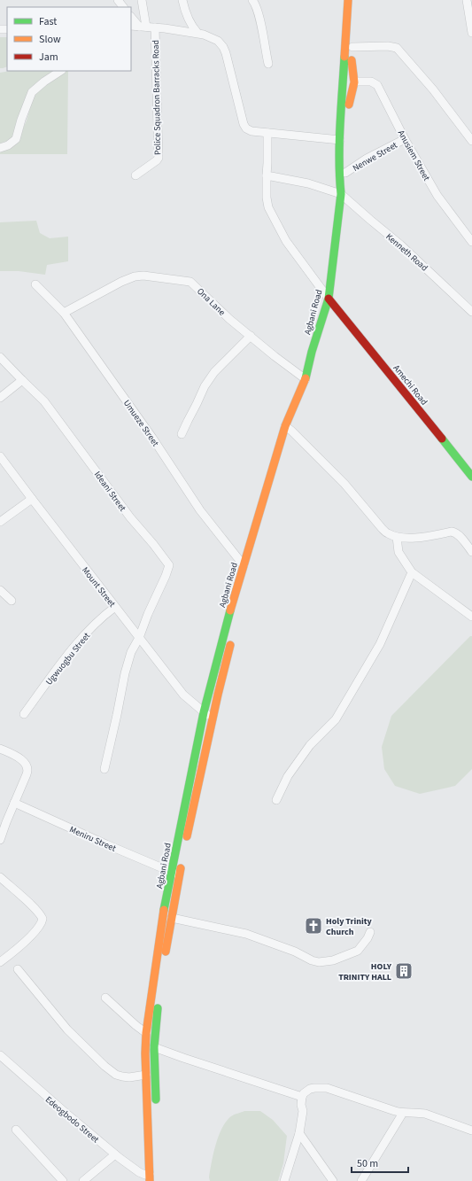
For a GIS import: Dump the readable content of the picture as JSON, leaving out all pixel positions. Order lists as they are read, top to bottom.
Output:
{
  "streets": {
    "main road": ["Agbani Road", "Amechi Road"],
    "street": [
      "Police Squadron Barracks Road",
      "Anusiem Street",
      "Nenwe Street",
      "Kenneth Road",
      "Ona Lane",
      "Umueze Street",
      "Ideani Street",
      "Mount Street",
      "Ugwuogbu Street",
      "Meniru Street",
      "Edeogbodo Street"
    ]
  },
  "crossings": [
    ["Police Squadron Barracks Road", "Agbani Road"],
    ["Anusiem Street", "Nenwe Street"],
    ["Anusiem Street", "Agbani Road"],
    ["Nenwe Street", "Agbani Road"],
    ["Kenneth Road", "Agbani Road"],
    ["Ona Lane", "Agbani Road"],
    ["Ona Lane", "Umueze Street"],
    ["Agbani Road", "Amechi Road"],
    ["Agbani Road", "Umueze Street"],
    ["Agbani Road", "Mount Street"],
    ["Agbani Road", "Meniru Street"],
    ["Agbani Road", "Edeogbodo Street"],
    ["Ideani Street", "Mount Street"],
    ["Mount Street", "Ugwuogbu Street"]
  ],
  "places": {
    "church": ["Holy Trinity Church"],
    "building": ["HOLY TRINITY HALL"]
  },
  "legend": ["Fast", "Slow", "Jam"],
  "scale_bar": "50 m"
}
